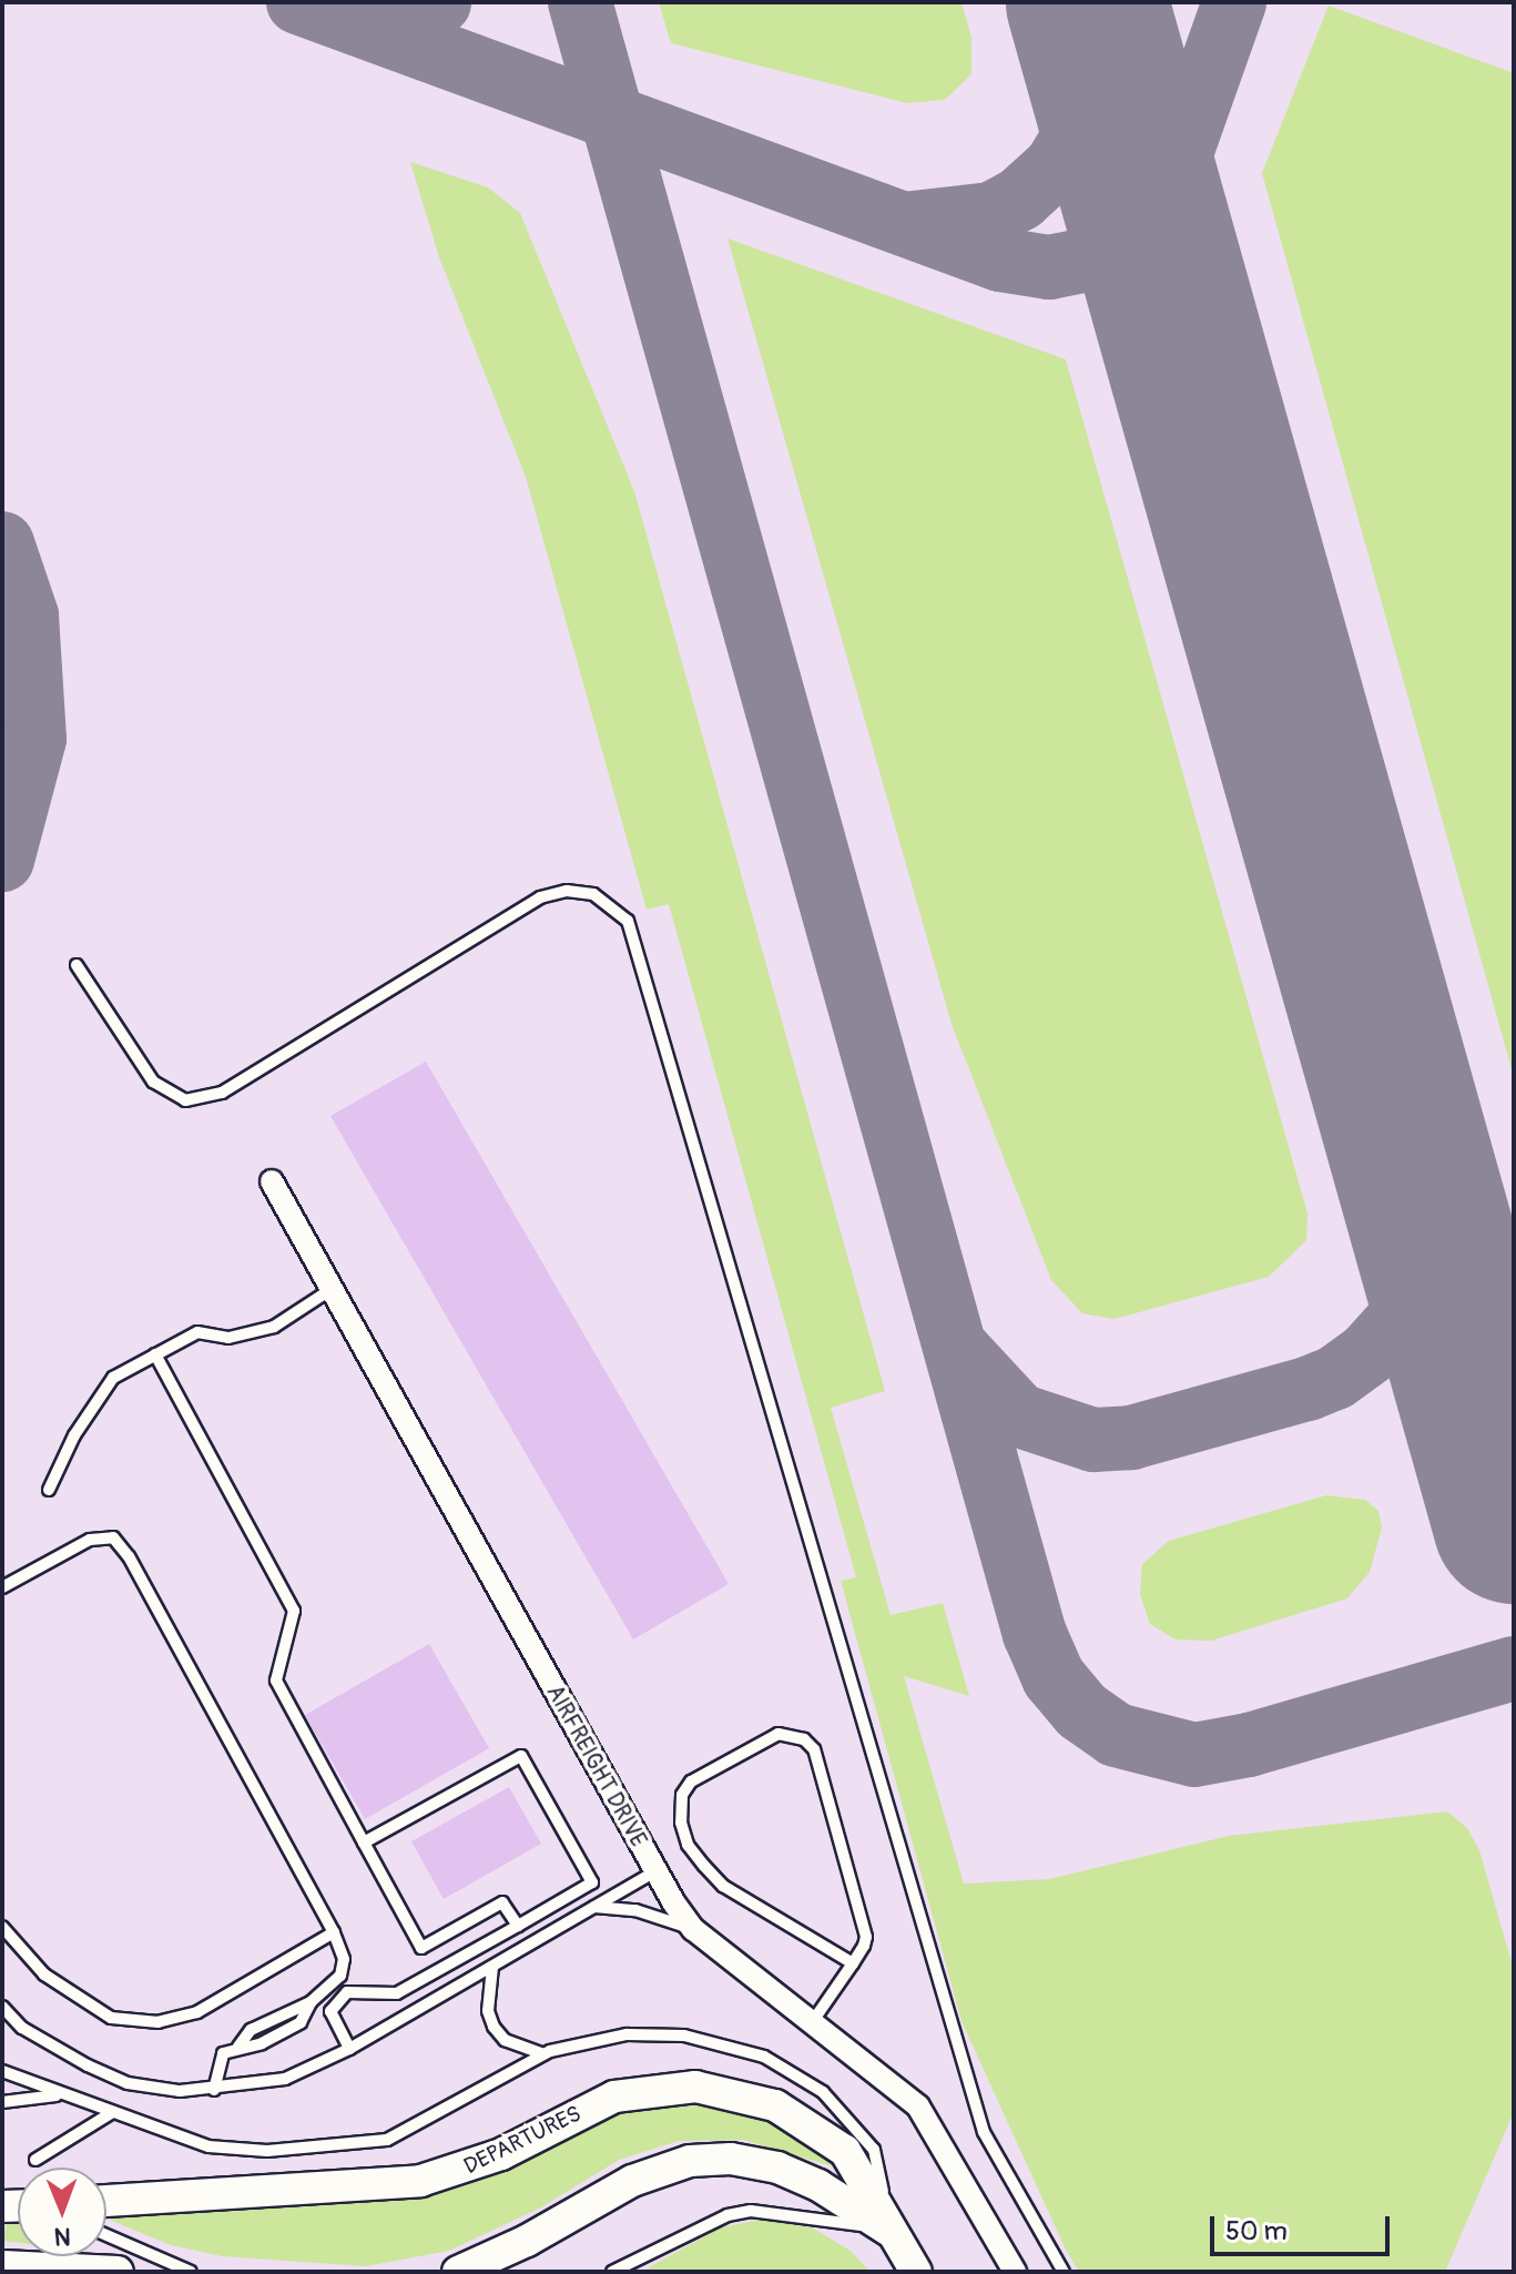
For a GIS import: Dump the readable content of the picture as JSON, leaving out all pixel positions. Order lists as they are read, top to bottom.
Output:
{
  "streets": {
    "main road": ["DEPARTURES"],
    "street": ["AIRFREIGHT DRIVE"]
  },
  "scale_bar": "50 m",
  "north": "bottom"
}
